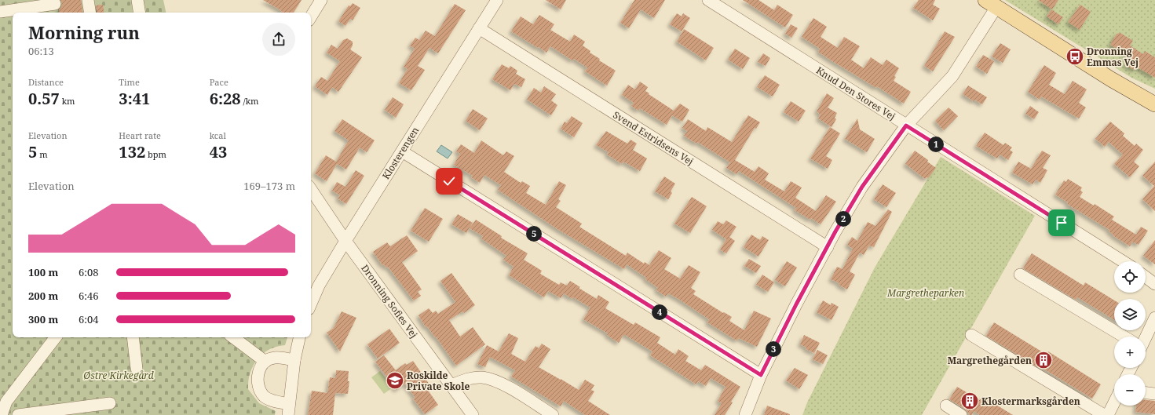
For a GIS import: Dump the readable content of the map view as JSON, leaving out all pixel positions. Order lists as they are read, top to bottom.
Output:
{
  "streets": {
    "street": [
      "Knud Den Stores Vej",
      "Svend Estridsens Vej",
      "Klosterengen",
      "Dronning Sofies Vej"
    ]
  },
  "crossings": [
    ["Svend Estridsens Vej", "Klosterengen"],
    ["Klosterengen", "Dronning Sofies Vej"]
  ],
  "parks": ["Margretheparken", "Østre Kirkegård"],
  "places": {
    "bus stop": ["Dronning Emmas Vej"],
    "building": ["Margrethegården", "Klostermarksgården"],
    "school or university": ["Roskilde Private Skole"]
  },
  "page": {
    "heading": ["Morning run", "06:13"],
    "stats": [
      ["Distance", "0.57 km"],
      ["Time", "3:41"],
      ["Pace", "6:28 /km"],
      ["Elevation", "5 m"],
      ["Heart rate", "132 bpm"],
      ["kcal", "43"]
    ],
    "pins": [
      "1",
      "2",
      "5",
      "4",
      "3"
    ],
    "chart": ["Elevation", "169–173 m"],
    "list": [
      {
        "name": "100 m",
        "note": "6:08"
      },
      {
        "name": "200 m",
        "note": "6:46"
      },
      {
        "name": "300 m",
        "note": "6:04"
      }
    ],
    "map_buttons": ["+", "−"]
  }
}
